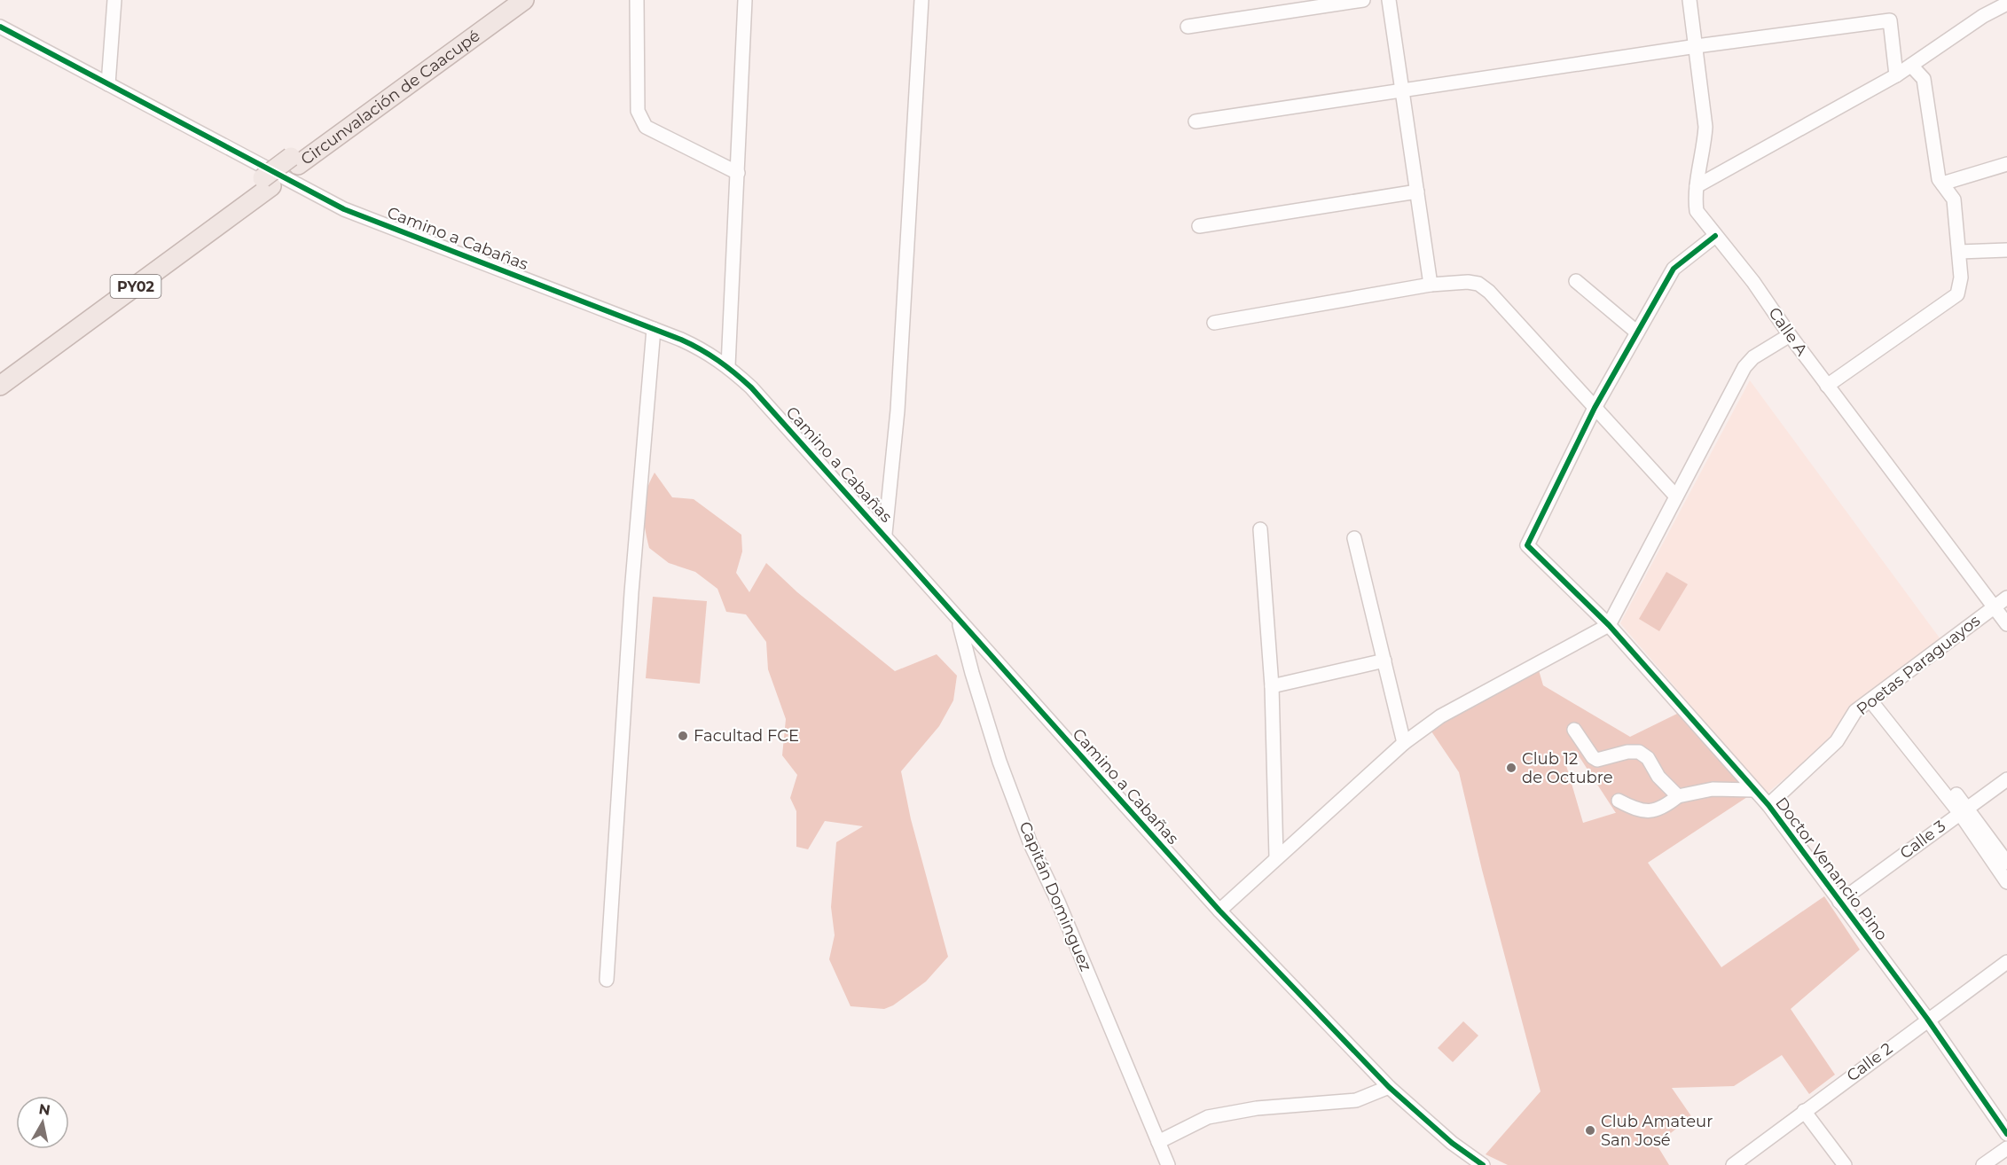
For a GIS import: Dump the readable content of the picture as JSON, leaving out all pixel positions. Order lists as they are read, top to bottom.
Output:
{
  "streets": {
    "highway": ["Circunvalación de Caacupé", "PY02"],
    "street": [
      "Camino a Cabañas",
      "Calle A",
      "Poetas Paraguayos",
      "Calle 3",
      "Doctor Venancio Pino",
      "Capitán Dominguez",
      "Calle 2"
    ]
  },
  "crossings": [
    ["Camino a Cabañas", "Capitán Dominguez"],
    ["Calle A", "Poetas Paraguayos"],
    ["Poetas Paraguayos", "Doctor Venancio Pino"],
    ["Calle 3", "Doctor Venancio Pino"],
    ["Doctor Venancio Pino", "Calle 2"]
  ],
  "places": ["Facultad FCE", "Club 12 de Octubre", "Club Amateur San José"],
  "north": "top"
}
